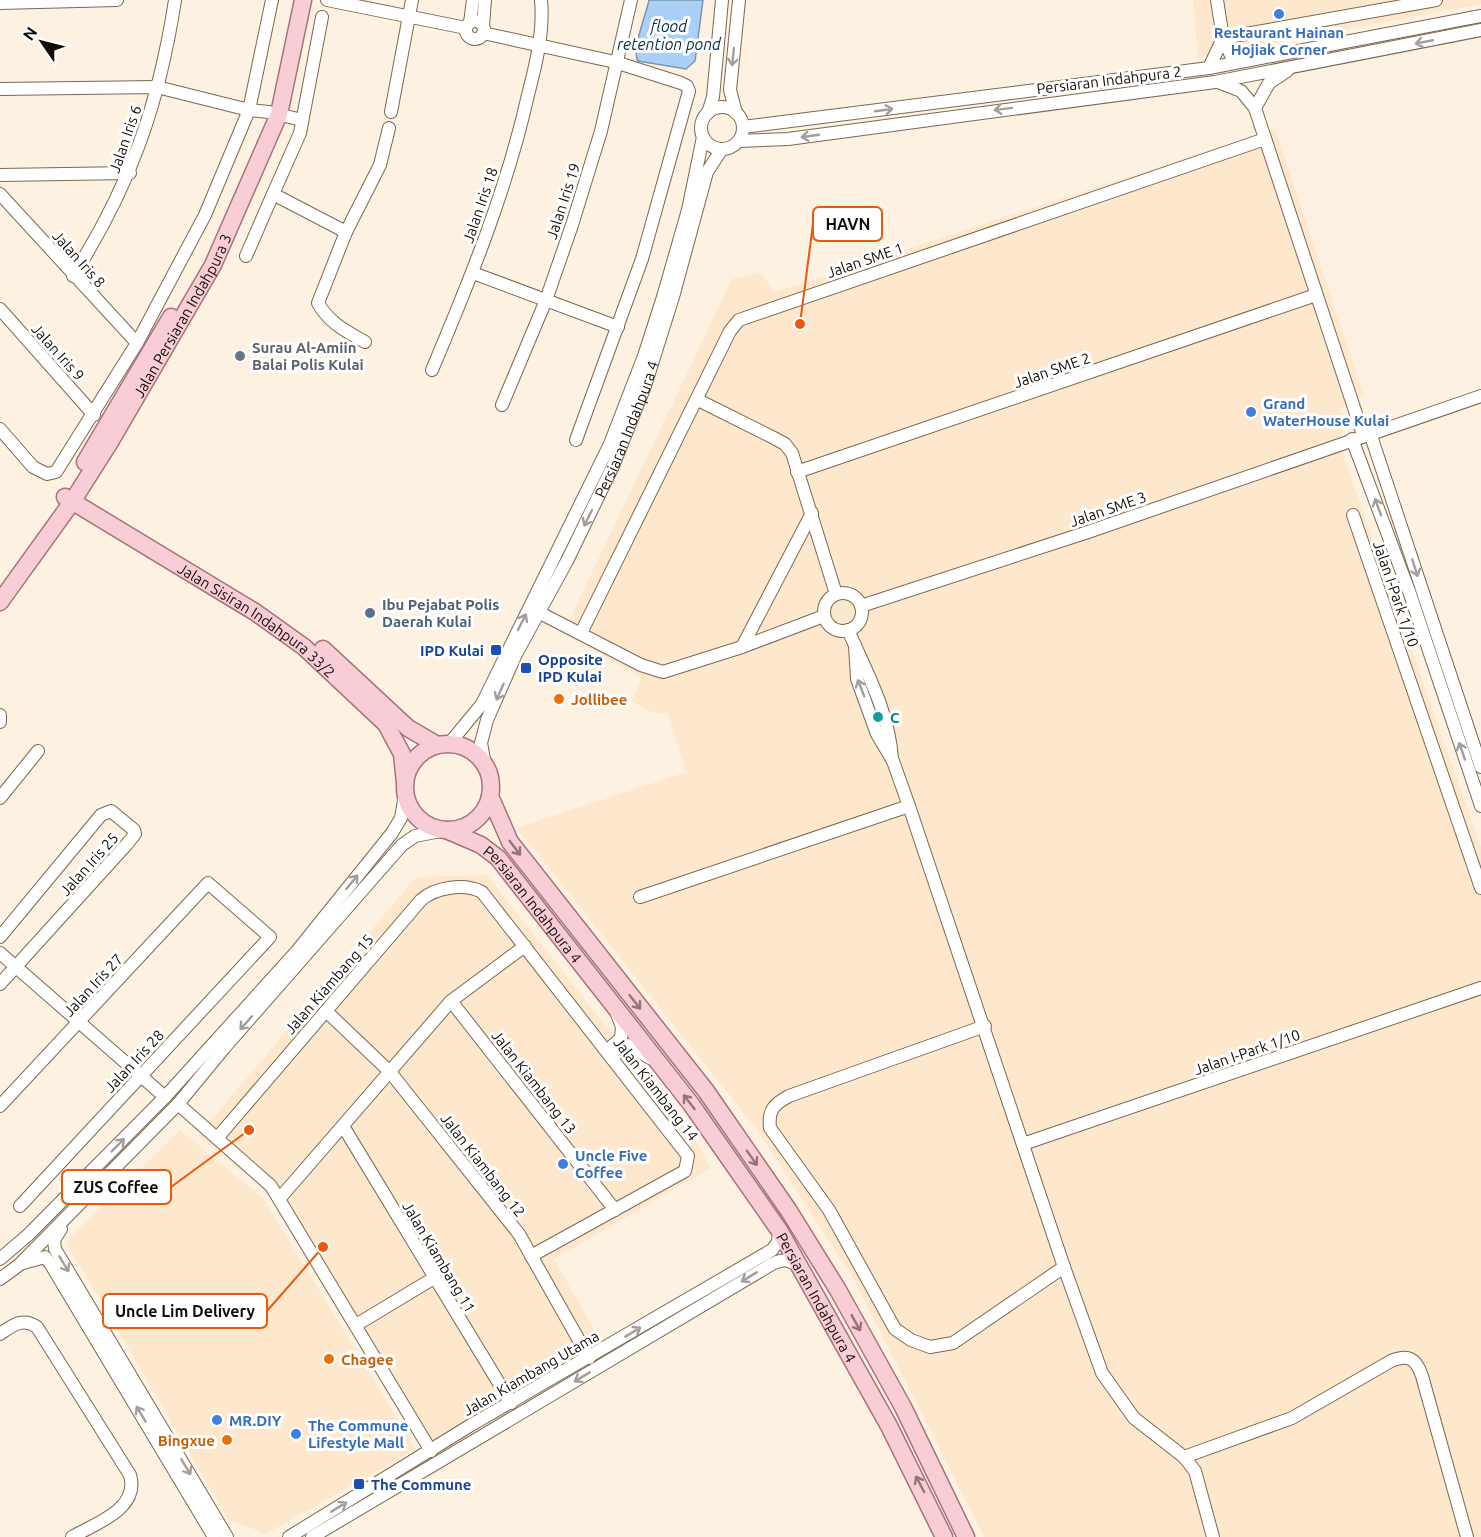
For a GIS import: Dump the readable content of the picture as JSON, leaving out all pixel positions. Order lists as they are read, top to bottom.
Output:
{
  "streets": {
    "main road": ["Jalan Persiaran Indahpura 3", "Persiaran Indahpura 4", "Jalan Sisiran Indahpura 33/2"],
    "street": [
      "Persiaran Indahpura 2",
      "Jalan Iris 6",
      "Jalan Iris 19",
      "Jalan Iris 18",
      "Jalan Iris 8",
      "Jalan SME 1",
      "Jalan Iris 9",
      "Jalan SME 2",
      "Jalan SME 3",
      "Jalan I-Park 1/10",
      "Jalan Iris 25",
      "Jalan Kiambang 15",
      "Jalan Iris 27",
      "Jalan Iris 28",
      "Jalan Kiambang 13",
      "Jalan Kiambang 14",
      "Jalan Kiambang 12",
      "Jalan Kiambang 11",
      "Jalan Kiambang Utama"
    ]
  },
  "crossings": [
    ["Persiaran Indahpura 2", "Persiaran Indahpura 4"],
    ["Jalan Iris 6", "Jalan Iris 8"],
    ["Jalan Persiaran Indahpura 3", "Jalan Sisiran Indahpura 33/2"],
    ["Persiaran Indahpura 4", "Jalan Sisiran Indahpura 33/2"],
    ["Persiaran Indahpura 4", "Jalan Kiambang Utama"],
    ["Jalan Kiambang 15", "Jalan Kiambang 14"],
    ["Jalan Kiambang 15", "Jalan Kiambang 12"],
    ["Jalan Iris 27", "Jalan Iris 28"],
    ["Jalan Kiambang 13", "Jalan Kiambang 14"],
    ["Jalan Kiambang 14", "Jalan Kiambang 12"],
    ["Jalan Kiambang 12", "Jalan Kiambang Utama"],
    ["Jalan Kiambang 11", "Jalan Kiambang Utama"]
  ],
  "water": ["flood retention pond"],
  "places": {
    "other": [
      "Restaurant Hainan Hojiak Corner",
      "HAVN",
      "Surau Al-Amiin Balai Polis Kulai",
      "Grand WaterHouse Kulai",
      "Ibu Pejabat Polis Daerah Kulai",
      "Jollibee",
      "C",
      "ZUS Coffee",
      "Uncle Five Coffee",
      "Uncle Lim Delivery",
      "Chagee",
      "MR.DIY",
      "The Commune Lifestyle Mall",
      "Bingxue"
    ],
    "transit": ["IPD Kulai", "Opposite IPD Kulai", "The Commune"]
  },
  "north": "top left"
}
